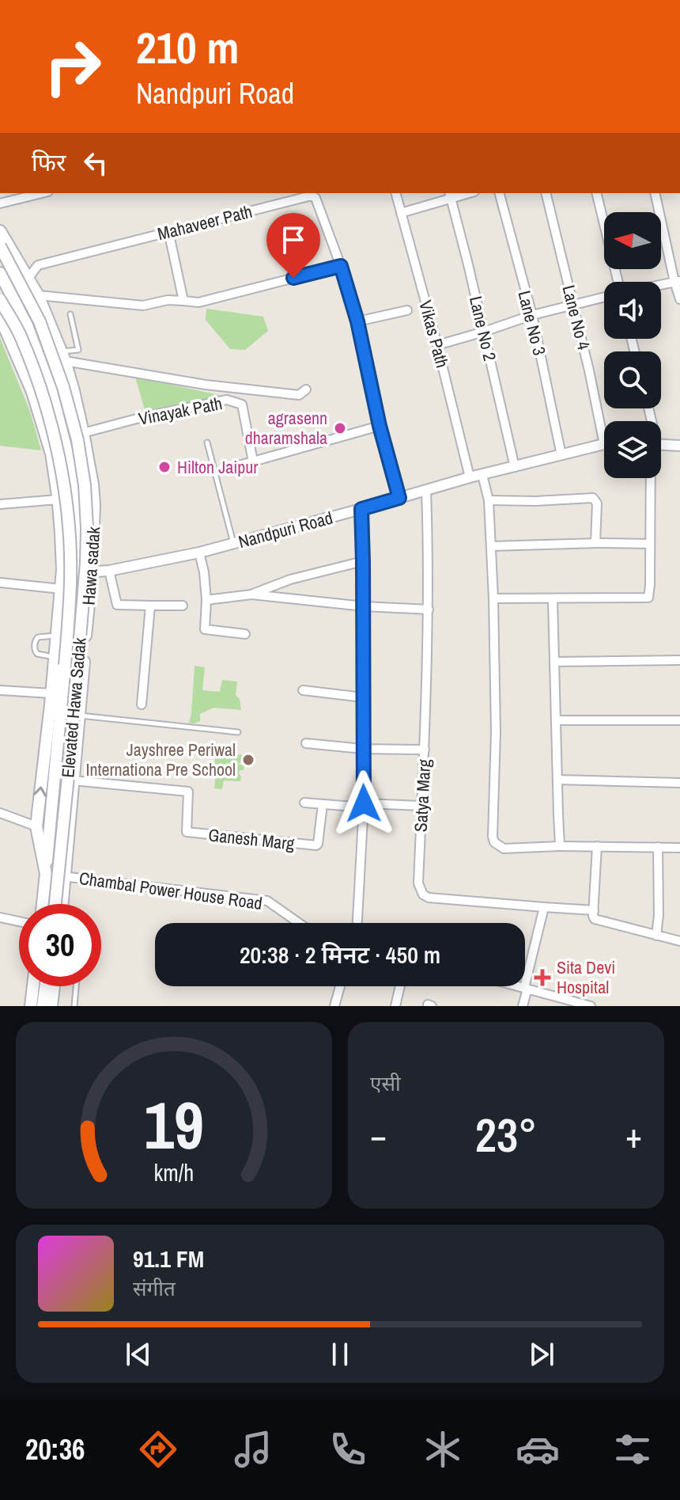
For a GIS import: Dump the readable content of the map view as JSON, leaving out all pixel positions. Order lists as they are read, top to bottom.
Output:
{
  "streets": {
    "main road": ["Hawa sadak", "Elevated Hawa Sadak"],
    "street": [
      "Mahaveer Path",
      "Lane No 4",
      "Lane No 3",
      "Lane No 2",
      "Vikas Path",
      "Vinayak Path",
      "Nandpuri Road",
      "Satya Marg",
      "Ganesh Marg",
      "Chambal Power House Road"
    ]
  },
  "crossings": [
    ["Mahaveer Path", "Hawa sadak"],
    ["Lane No 4", "Nandpuri Road"],
    ["Lane No 3", "Nandpuri Road"],
    ["Lane No 2", "Nandpuri Road"],
    ["Vikas Path", "Nandpuri Road"],
    ["Vinayak Path", "Hawa sadak"],
    ["Nandpuri Road", "Hawa sadak"],
    ["Nandpuri Road", "Satya Marg"],
    ["Hawa sadak", "Elevated Hawa Sadak"],
    ["Hawa sadak", "Ganesh Marg"],
    ["Hawa sadak", "Chambal Power House Road"],
    ["Elevated Hawa Sadak", "Chambal Power House Road"]
  ],
  "places": {
    "other": ["agrasenn dharamshala", "Hilton Jaipur", "Jayshree Periwal Internationa Pre School"],
    "health": ["Sita Devi Hospital"]
  },
  "north": "left",
  "page": {
    "turn": ["210 m", "Nandpuri Road"],
    "then": "फिर",
    "limit": "30",
    "trip": "20:38 · 2 मिनट · 450 m",
    "tile": "एसी",
    "heat": ["−", "23°", "+"],
    "song": ["91.1 FM", "संगीत"],
    "tabs": "20:36",
    "gauge": ["19", "km/h"]
  }
}
